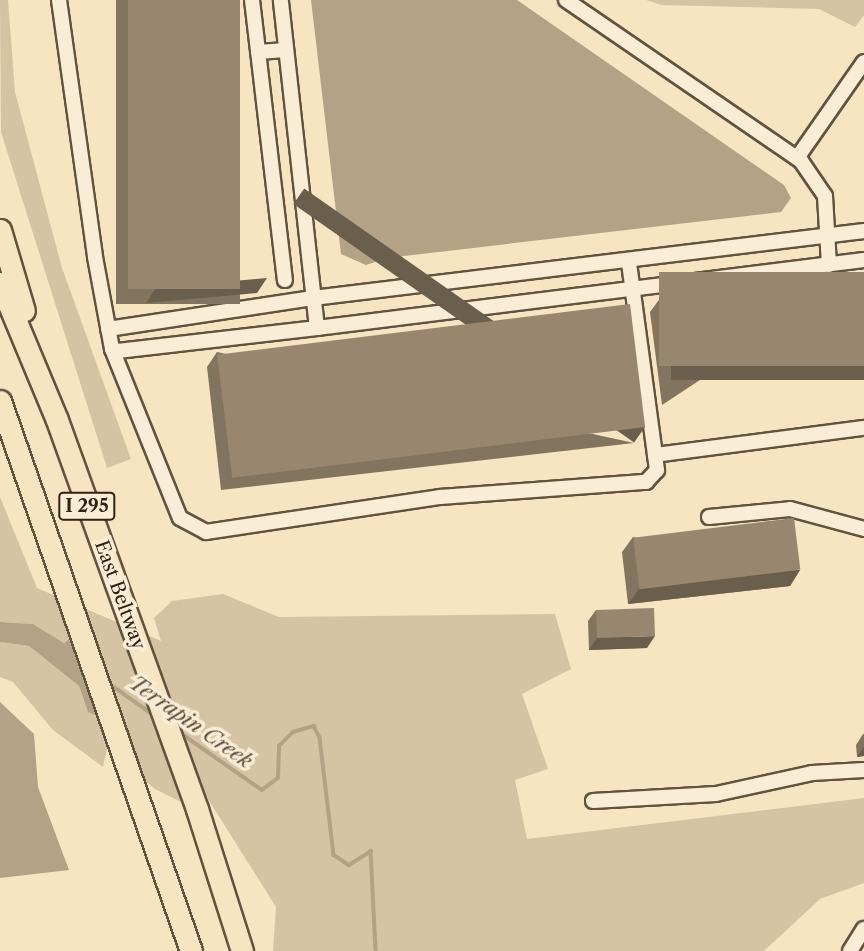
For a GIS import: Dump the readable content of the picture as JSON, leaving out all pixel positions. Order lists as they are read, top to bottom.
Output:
{
  "streets": {
    "highway": ["I 295", "East Beltway"]
  },
  "water": ["Terrapin Creek"]
}
